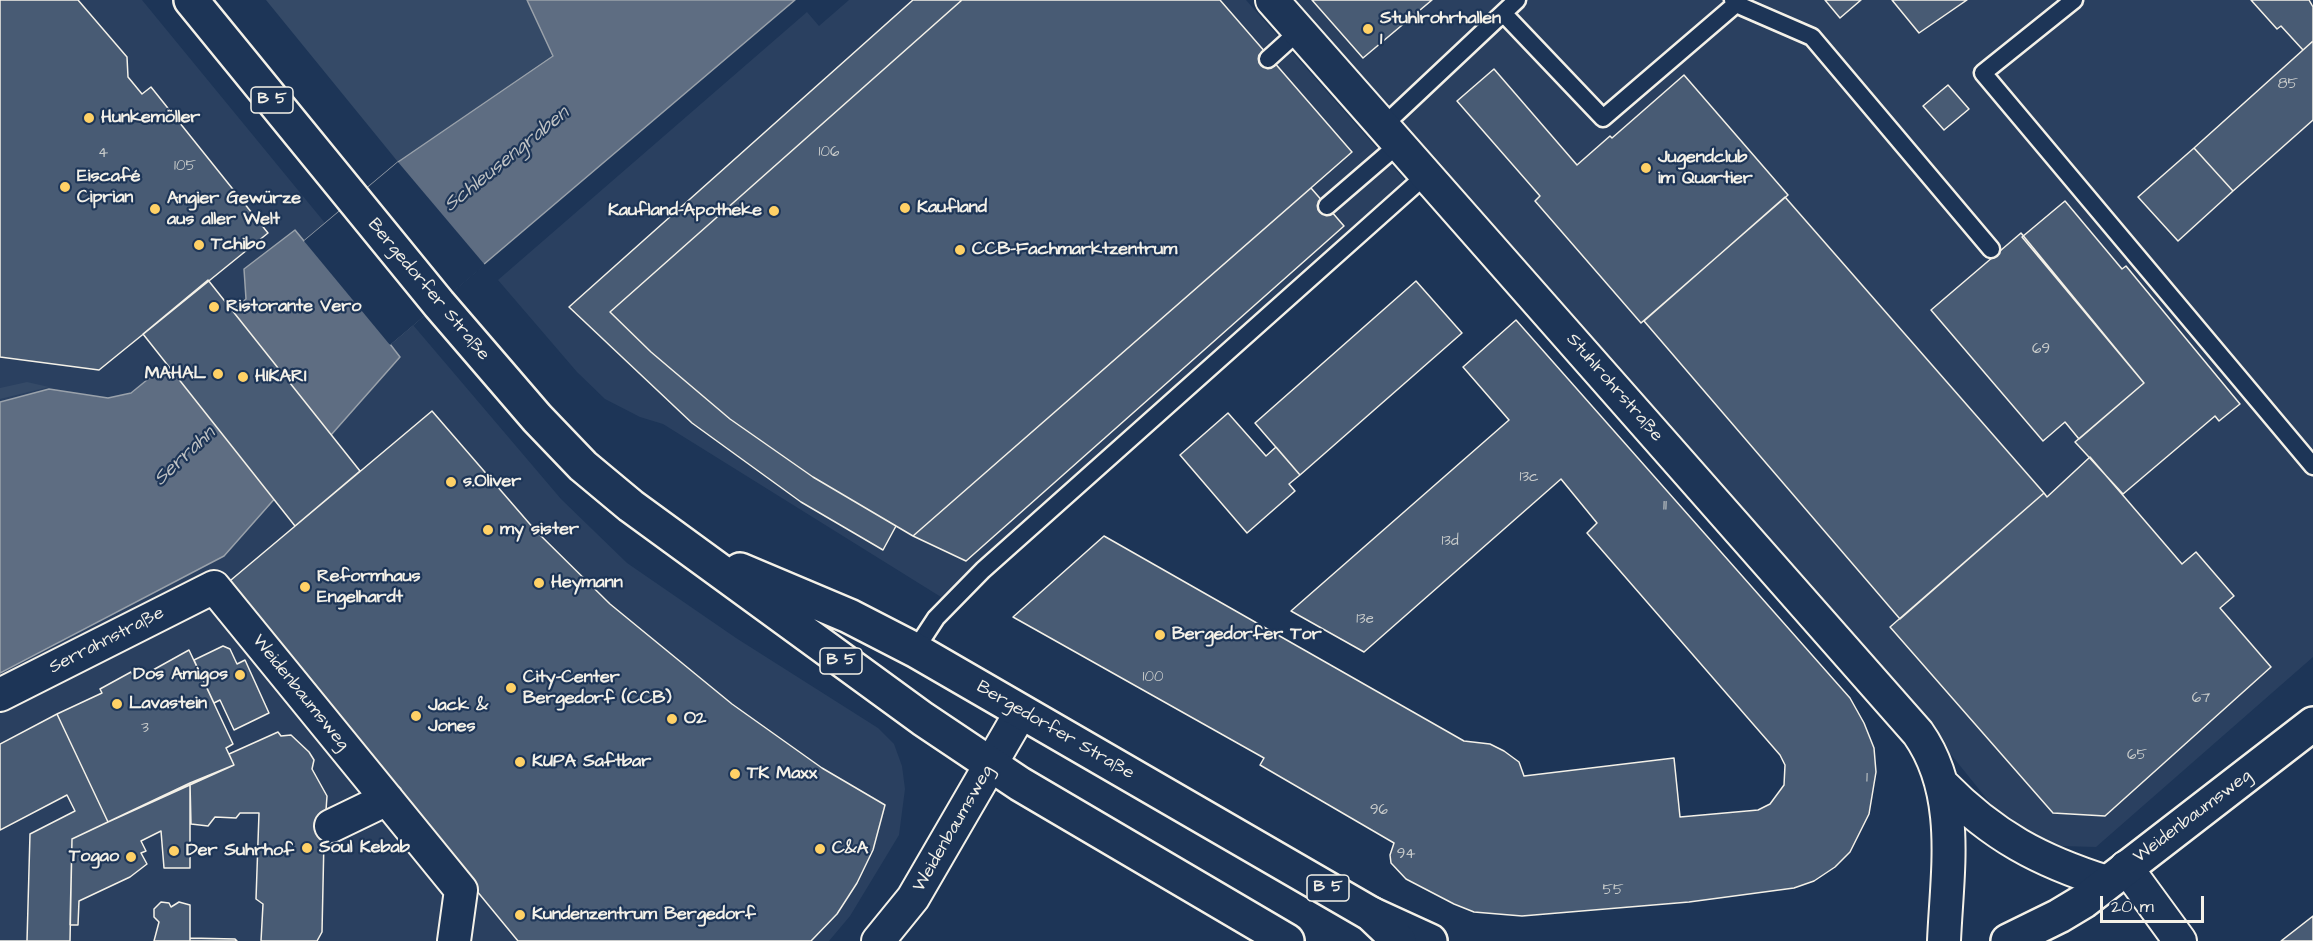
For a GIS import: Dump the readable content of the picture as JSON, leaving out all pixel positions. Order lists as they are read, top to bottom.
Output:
{
  "streets": {
    "main road": ["B 5", "Bergedorfer Straße", "Weidenbaumsweg"],
    "street": ["Stuhlrohrstraße", "Serrahnstraße"]
  },
  "crossings": [
    ["Bergedorfer Straße", "Weidenbaumsweg"],
    ["Stuhlrohrstraße", "Weidenbaumsweg"],
    ["Serrahnstraße", "Weidenbaumsweg"]
  ],
  "water": ["Schleusengraben", "Serrahn"],
  "places": [
    "Stuhlrohrhallen 1",
    "Hunkemöller",
    "Jugendclub im Quartier",
    "Eiscafé Ciprian",
    "Kaufland",
    "Angier Gewürze aus aller Welt",
    "Kaufland-Apotheke",
    "Tchibo",
    "CCB-Fachmarktzentrum",
    "Ristorante Vero",
    "MAHAL",
    "HIKARI",
    "s.Oliver",
    "my sister",
    "Heymann",
    "Reformhaus Engelhardt",
    "Bergedorfer Tor",
    "Dos Amigos",
    "City-Center Bergedorf (CCB)",
    "Lavastein",
    "Jack & Jones",
    "O2",
    "KUPA Saftbar",
    "TK Maxx",
    "Soul Kebab",
    "C&A",
    "Der Suhrhof",
    "Togao",
    "Kundenzentrum Bergedorf"
  ],
  "house_numbers": [
    "85",
    "106",
    "4",
    "105",
    "69",
    "13c",
    "11",
    "13d",
    "13e",
    "100",
    "67",
    "3",
    "65",
    "1",
    "96",
    "94",
    "55"
  ],
  "scale_bar": "20 m"
}
